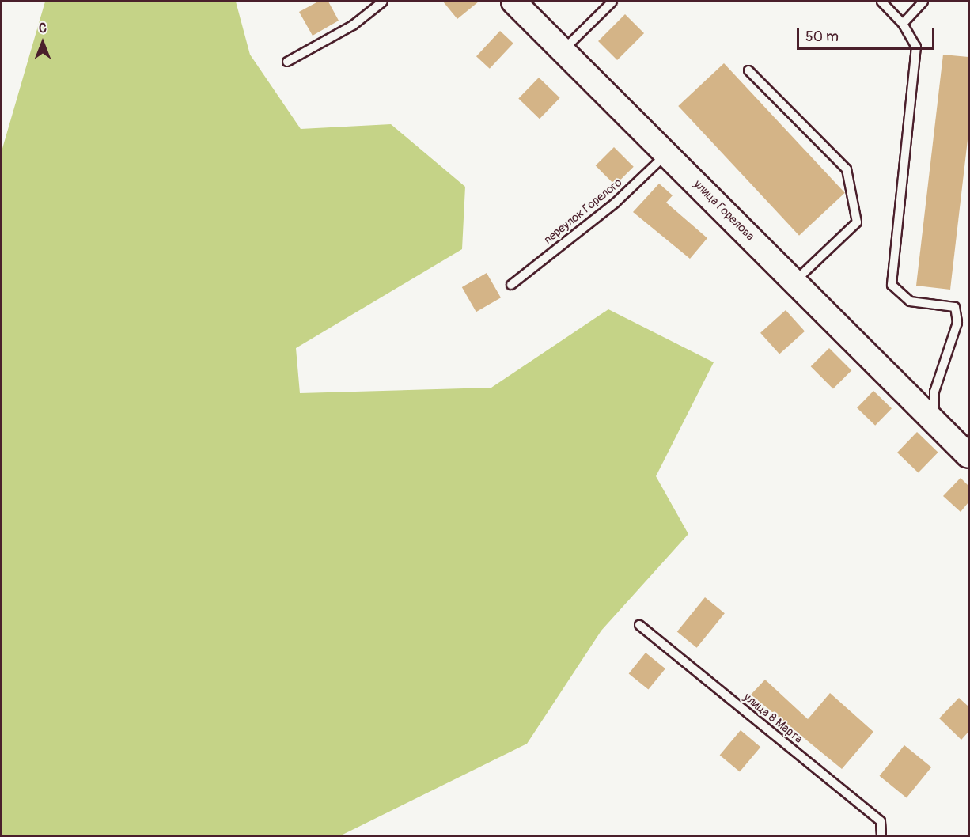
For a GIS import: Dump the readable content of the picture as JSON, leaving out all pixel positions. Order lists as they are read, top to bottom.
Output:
{
  "streets": {
    "street": ["улица Горелова"],
    "lane": ["переулок Горелого", "улица 8 Марта"]
  },
  "crossings": [
    ["улица Горелова", "переулок Горелого"]
  ],
  "scale_bar": "50 m",
  "north": "top"
}
